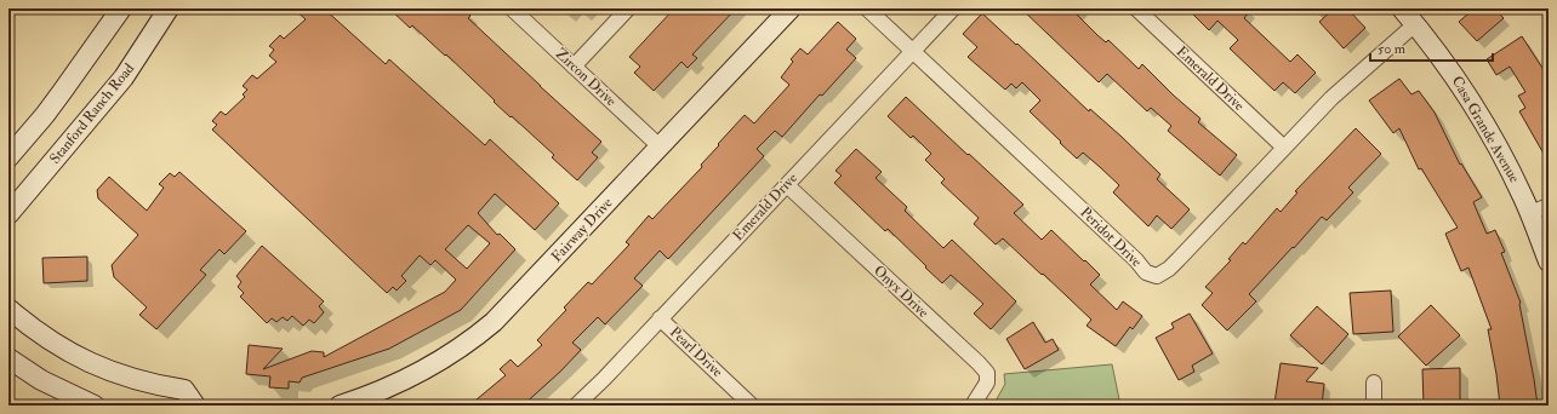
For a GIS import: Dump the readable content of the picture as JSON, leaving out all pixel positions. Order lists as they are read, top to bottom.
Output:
{
  "streets": {
    "street": [
      "Zircon Drive",
      "Emerald Drive",
      "Stanford Ranch Road",
      "Casa Grande Avenue",
      "Fairway Drive",
      "Peridot Drive",
      "Onyx Drive",
      "Pearl Drive"
    ]
  },
  "crossings": [
    ["Zircon Drive", "Fairway Drive"],
    ["Emerald Drive", "Peridot Drive"],
    ["Emerald Drive", "Onyx Drive"],
    ["Emerald Drive", "Pearl Drive"],
    ["Casa Grande Avenue", "Peridot Drive"]
  ],
  "scale_bar": "50 m"
}
